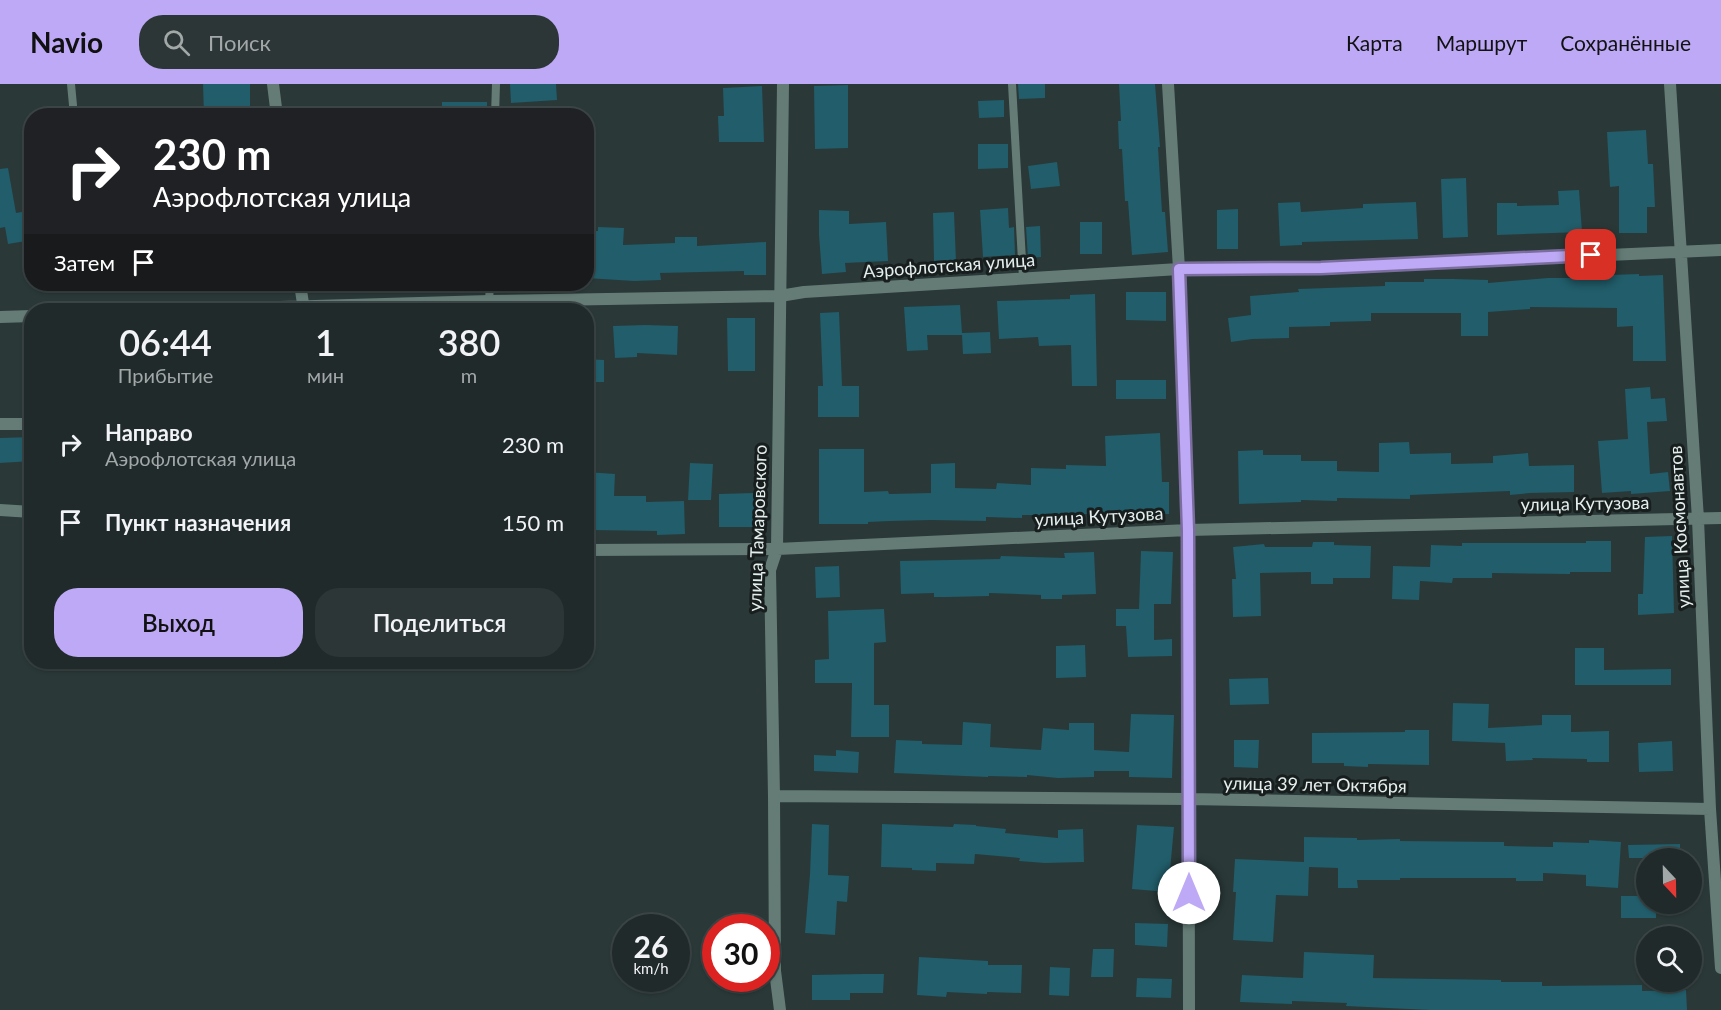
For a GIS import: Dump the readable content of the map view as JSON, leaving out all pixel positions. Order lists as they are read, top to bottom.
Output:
{
  "streets": {
    "street": [
      "Аэрофлотская улица",
      "улица Кутузова",
      "улица Космонавтов",
      "улица Тамаровского",
      "улица 39 лет Октября"
    ]
  },
  "crossings": [
    ["Аэрофлотская улица", "улица Космонавтов"],
    ["Аэрофлотская улица", "улица Тамаровского"],
    ["улица Кутузова", "улица Космонавтов"],
    ["улица Кутузова", "улица Тамаровского"],
    ["улица Космонавтов", "улица 39 лет Октября"],
    ["улица Тамаровского", "улица 39 лет Октября"]
  ],
  "north": "bottom",
  "page": {
    "header": "Navio",
    "search": "Поиск",
    "nav": ["Карта", "Маршрут", "Сохранённые"],
    "turn": ["230 m", "Аэрофлотская улица"],
    "then": "Затем",
    "eta": [
      "06:44",
      "Прибытие",
      "1",
      "мин",
      "380",
      "m"
    ],
    "list": [
      {
        "name": "Направо",
        "note": "Аэрофлотская улица",
        "value": "230 m"
      },
      {
        "name": "Пункт назначения",
        "value": "150 m"
      }
    ],
    "buttons": ["Выход", "Поделиться"],
    "speed": "26 km/h",
    "limit": "30"
  }
}
